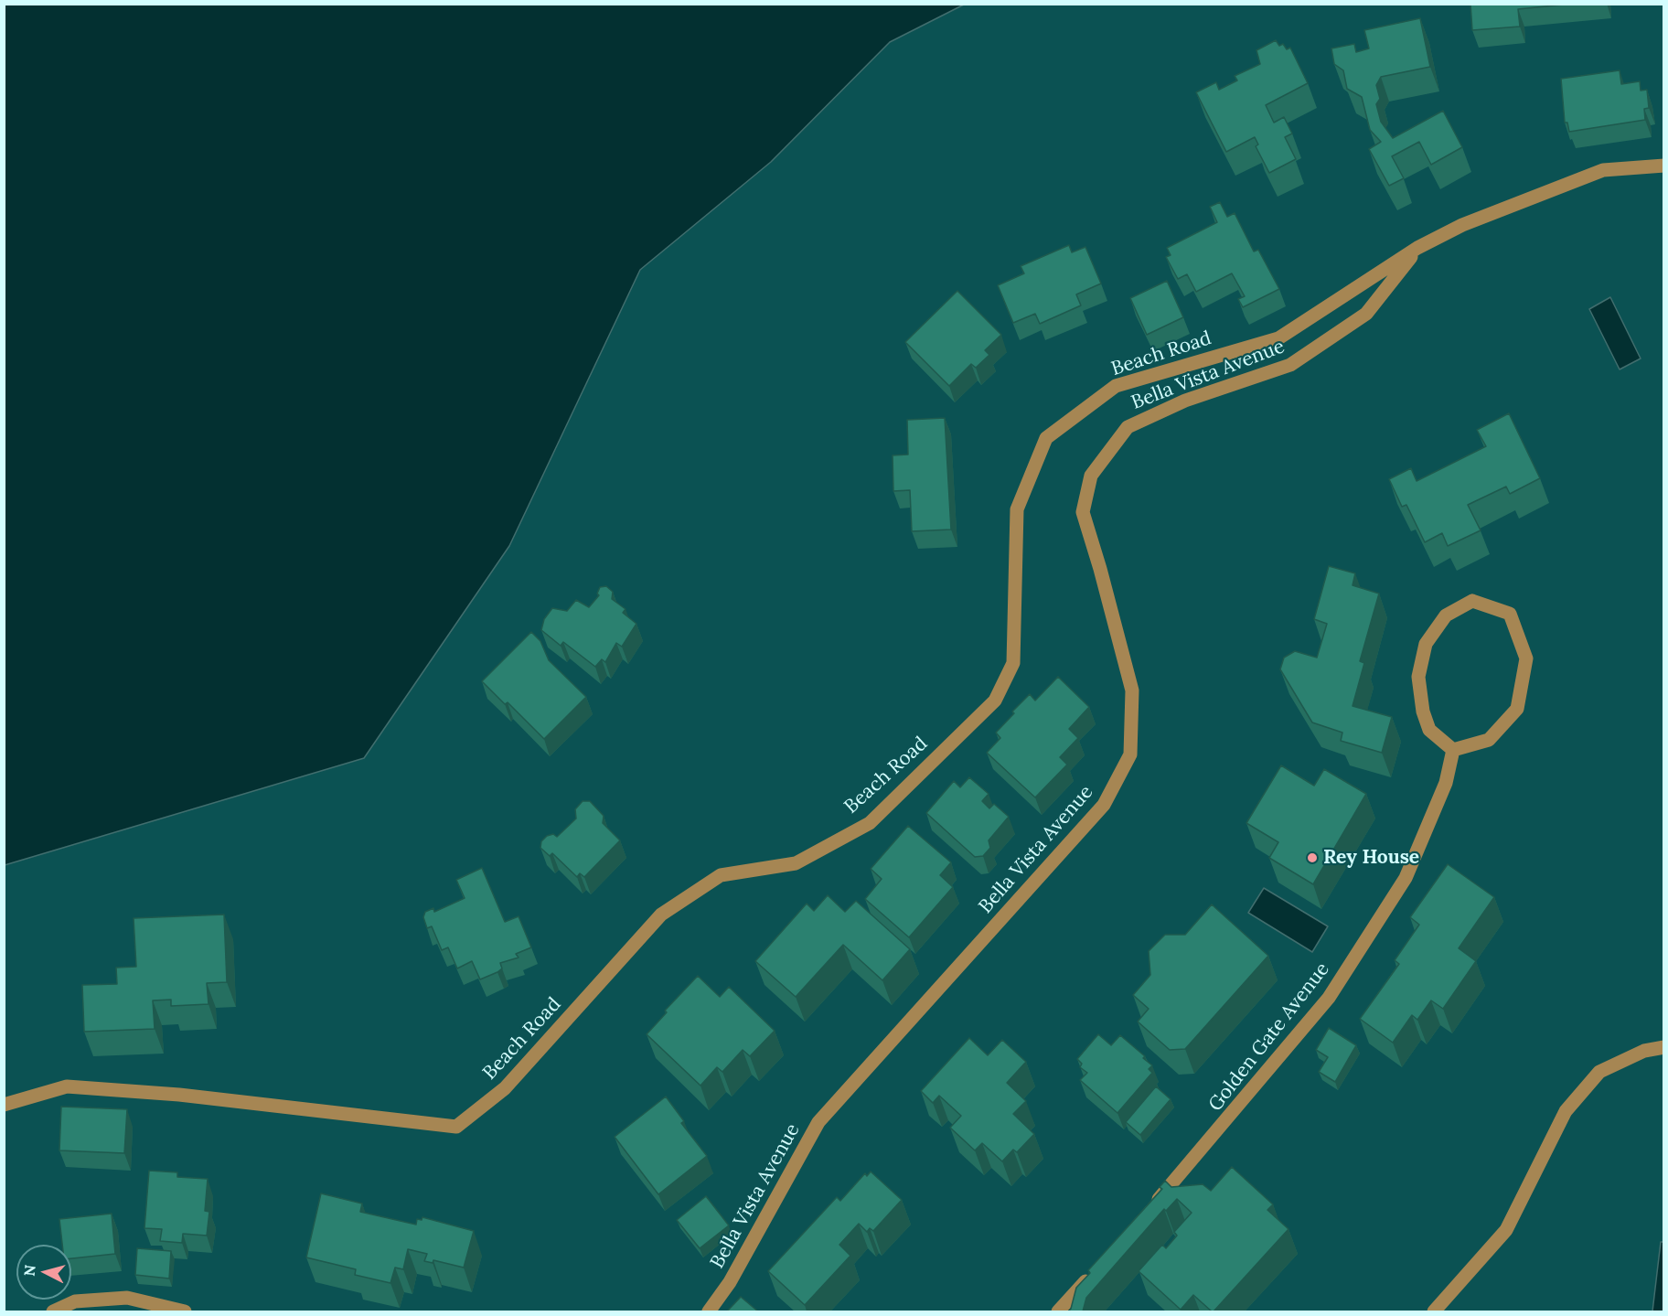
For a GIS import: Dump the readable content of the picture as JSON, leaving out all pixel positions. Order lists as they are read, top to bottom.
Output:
{
  "streets": {
    "street": ["Beach Road", "Bella Vista Avenue", "Golden Gate Avenue"]
  },
  "crossings": [
    ["Beach Road", "Bella Vista Avenue"]
  ],
  "places": ["Rey House"],
  "north": "left"
}
